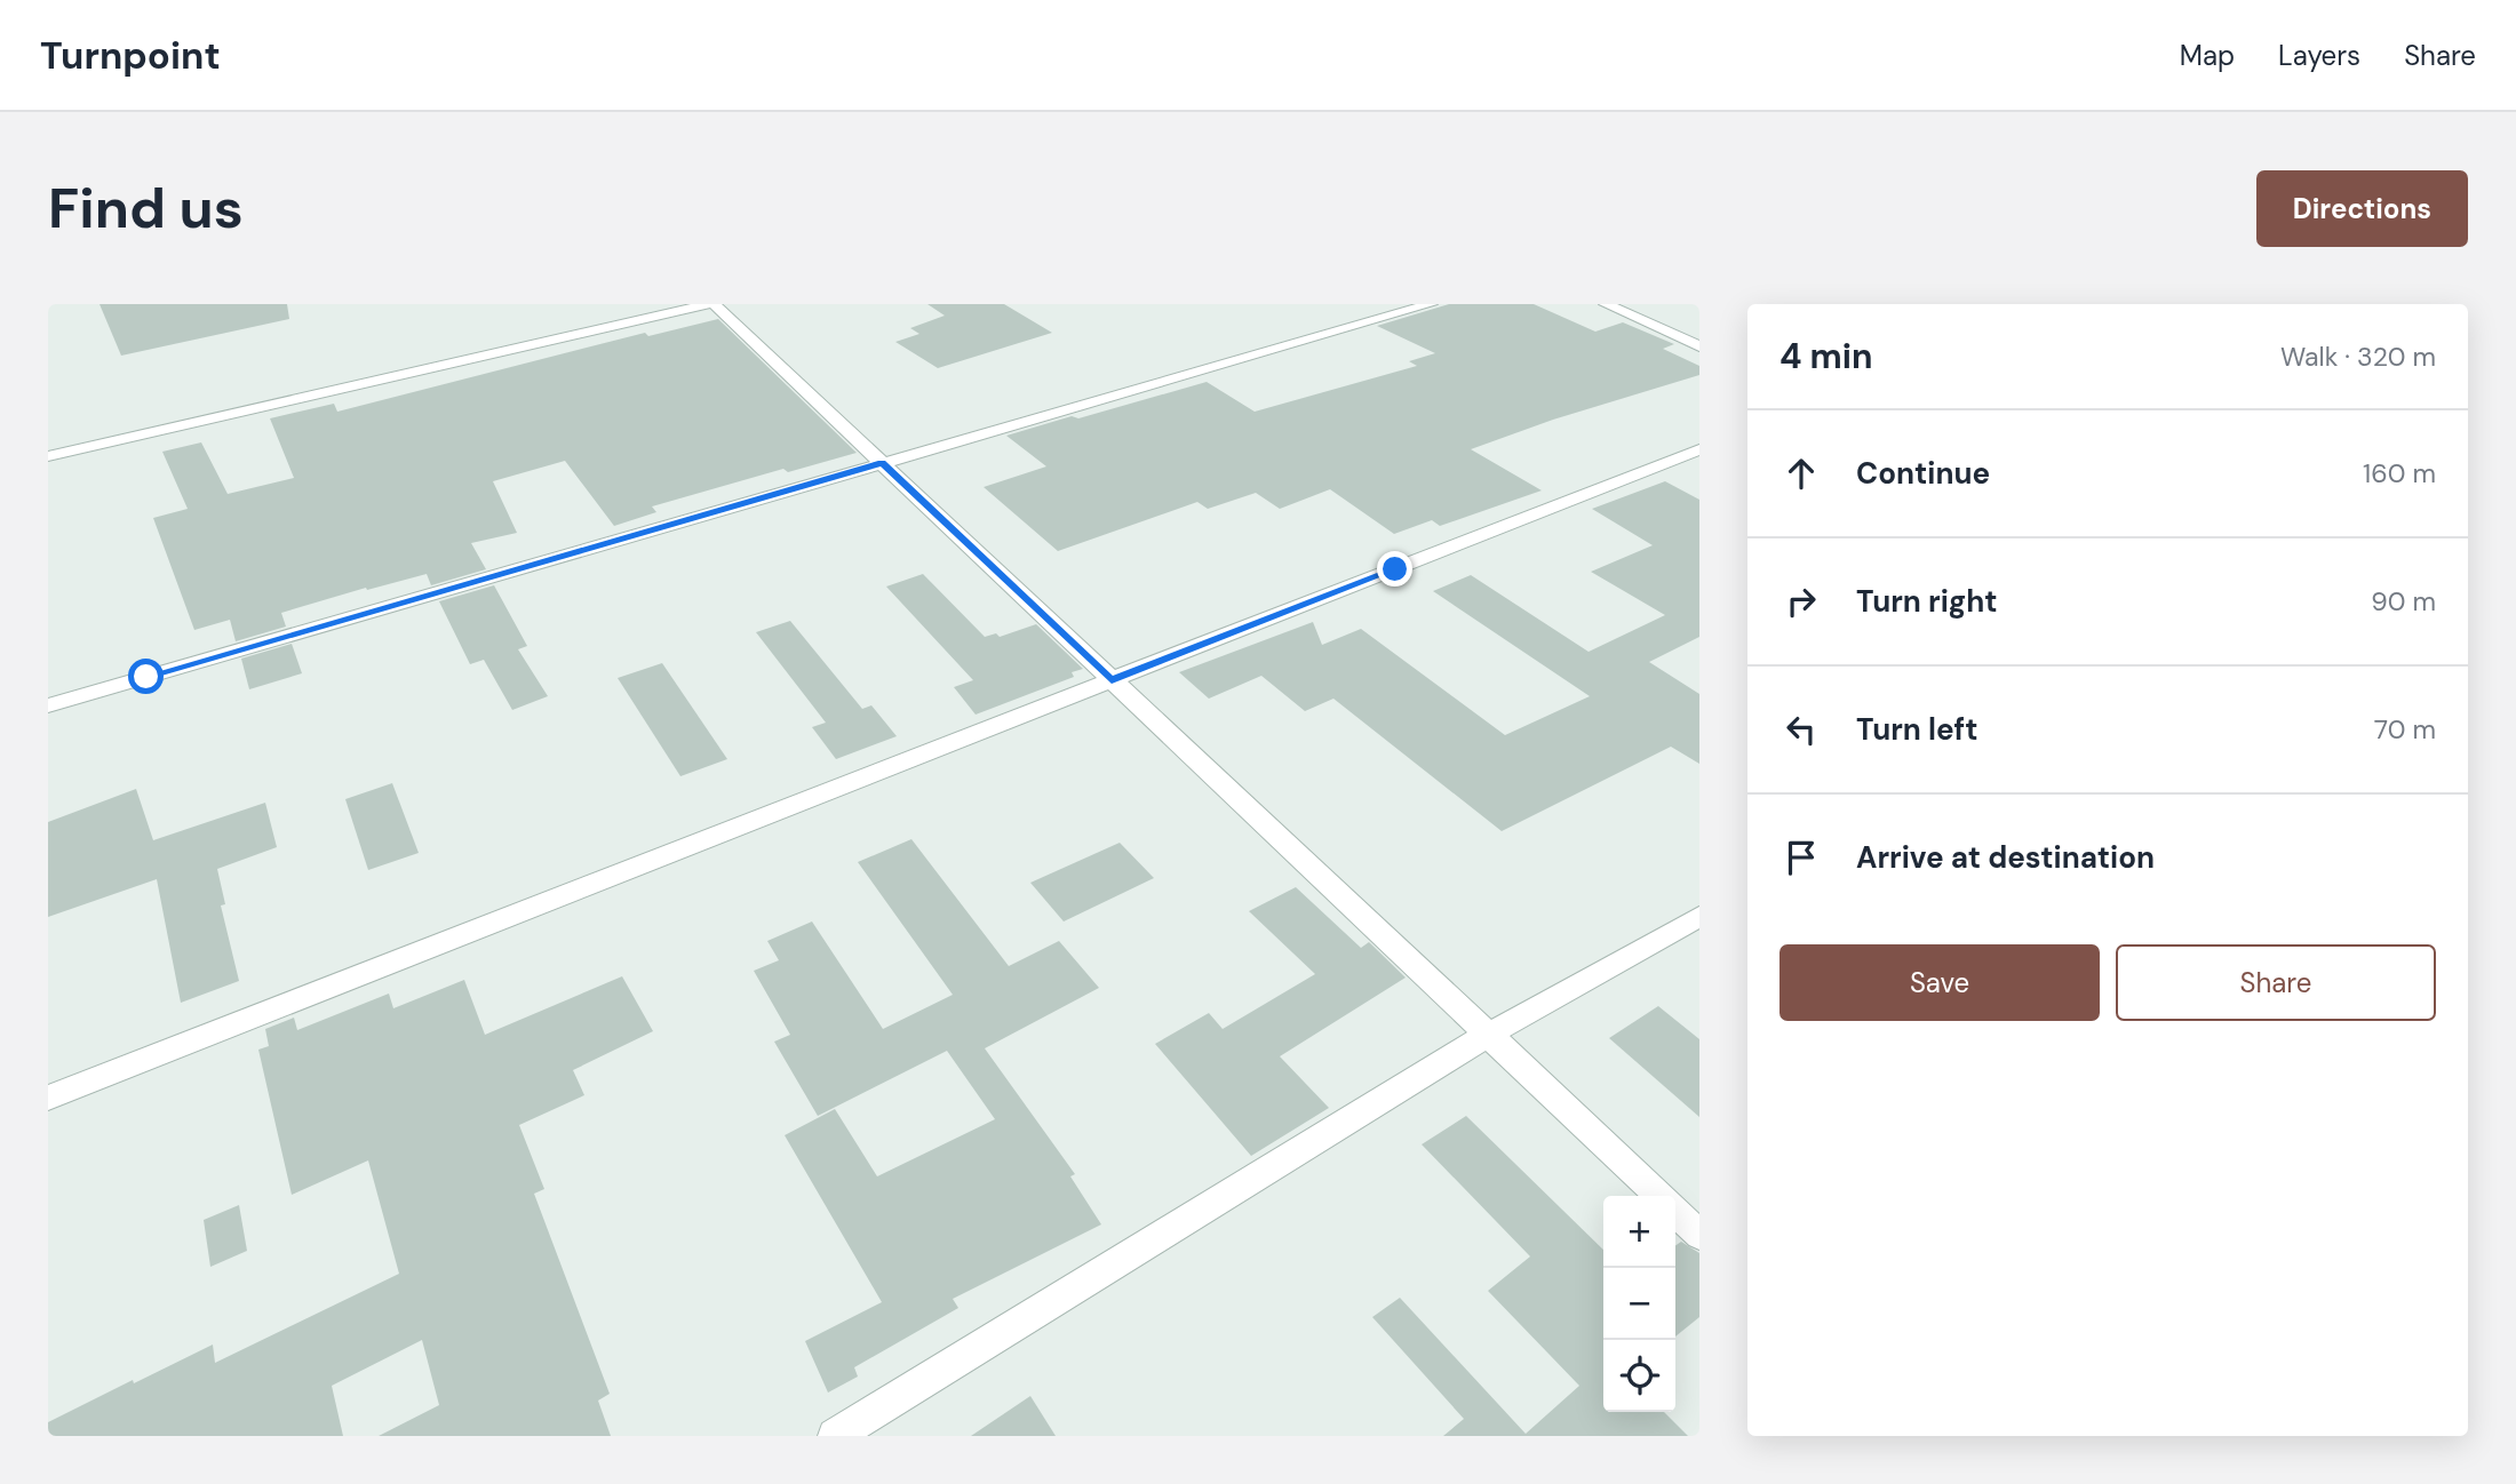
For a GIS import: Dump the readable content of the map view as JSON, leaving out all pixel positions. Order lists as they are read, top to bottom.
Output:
{
  "page": {
    "header": "Turnpoint",
    "nav": ["Map", "Layers", "Share"],
    "buttons": [
      "Directions",
      ["Save", "Share"]
    ],
    "title": "Find us",
    "heading": ["4 min", "Walk · 320 m"],
    "list": [
      ["Continue", "160 m"],
      ["Turn right", "90 m"],
      ["Turn left", "70 m"],
      "Arrive at destination"
    ],
    "map_buttons": ["+", "−"]
  }
}
